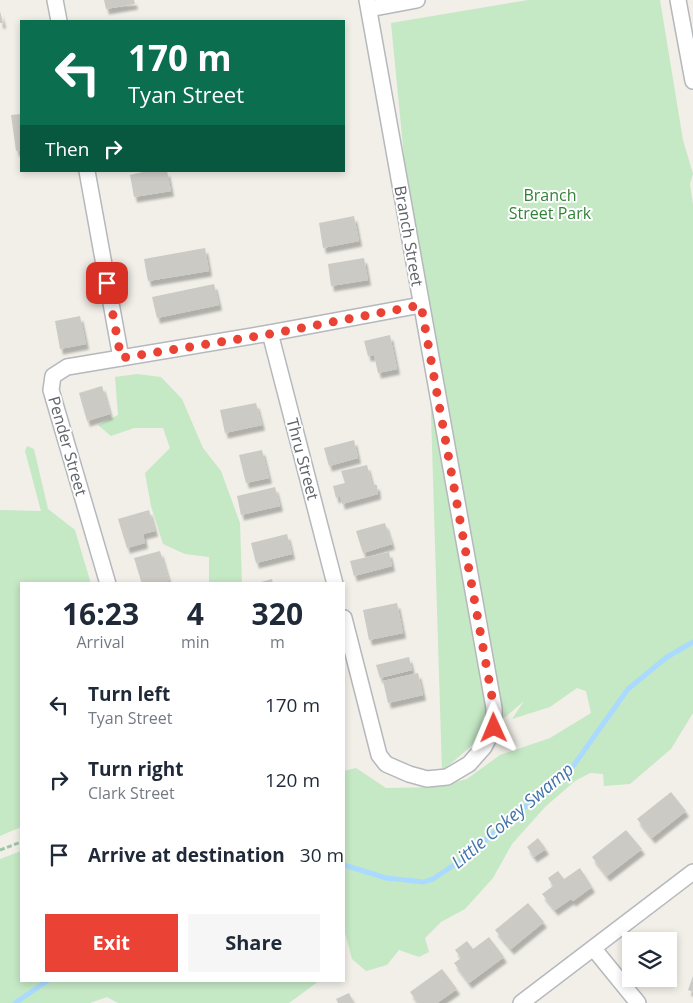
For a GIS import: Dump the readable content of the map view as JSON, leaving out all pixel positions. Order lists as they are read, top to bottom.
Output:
{
  "streets": {
    "street": ["Branch Street", "Pender Street", "Thru Street"]
  },
  "crossings": [
    ["Branch Street", "Pender Street"],
    ["Pender Street", "Thru Street"]
  ],
  "water": ["Little Cokey Swamp"],
  "parks": ["Branch Street Park"],
  "page": {
    "turn": ["170 m", "Tyan Street"],
    "then": "Then",
    "eta": [
      "16:23",
      "Arrival",
      "4",
      "min",
      "320",
      "m"
    ],
    "list": [
      {
        "name": "Turn left",
        "note": "Tyan Street",
        "value": "170 m"
      },
      {
        "name": "Turn right",
        "note": "Clark Street",
        "value": "120 m"
      },
      {
        "name": "Arrive at destination",
        "value": "30 m"
      }
    ],
    "buttons": ["Exit", "Share"]
  }
}
